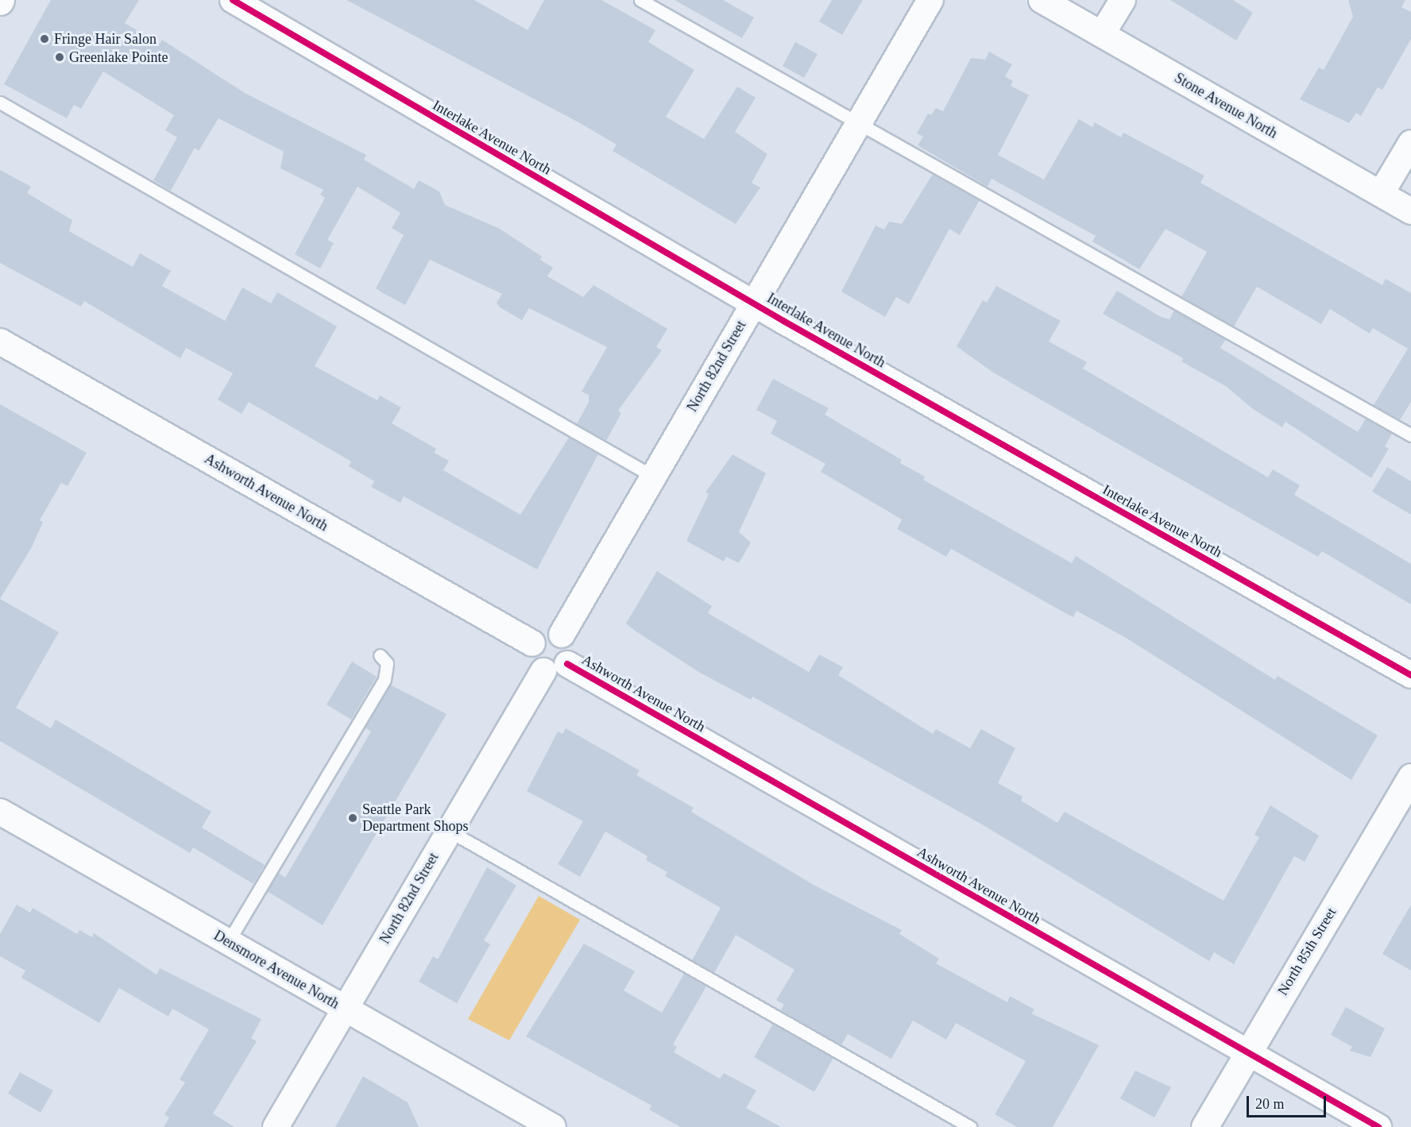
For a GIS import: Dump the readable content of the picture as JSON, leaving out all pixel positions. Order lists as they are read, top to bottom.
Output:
{
  "streets": {
    "main road": ["North 85th Street"],
    "street": [
      "Stone Avenue North",
      "Interlake Avenue North",
      "North 82nd Street",
      "Ashworth Avenue North",
      "Densmore Avenue North"
    ]
  },
  "crossings": [
    ["Interlake Avenue North", "North 82nd Street"],
    ["North 82nd Street", "Ashworth Avenue North"],
    ["North 82nd Street", "Densmore Avenue North"],
    ["Ashworth Avenue North", "North 85th Street"]
  ],
  "places": ["Fringe Hair Salon", "Greenlake Pointe", "Seattle Park Department Shops"],
  "scale_bar": "20 m"
}
